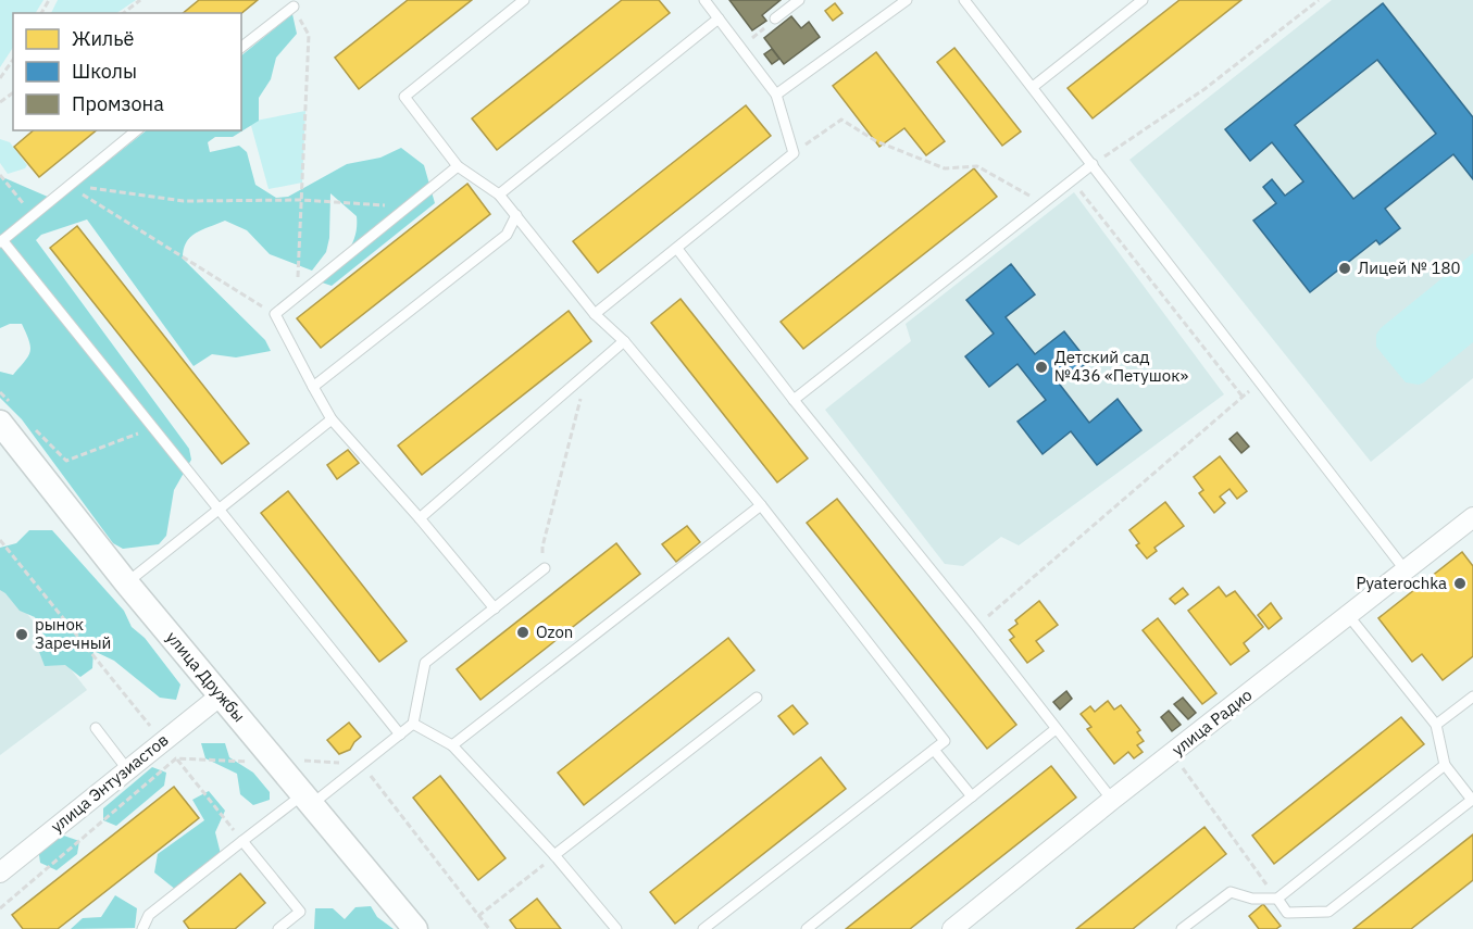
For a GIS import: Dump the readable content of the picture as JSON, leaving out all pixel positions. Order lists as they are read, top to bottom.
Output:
{
  "streets": {
    "street": ["улица Дружбы", "улица Радио", "улица Энтузиастов"]
  },
  "crossings": [
    ["улица Дружбы", "улица Энтузиастов"]
  ],
  "places": [
    "Лицей № 180",
    "Детский сад №436 «Петушок»",
    "Pyaterochka",
    "Ozon",
    "рынок Заречный"
  ],
  "legend": ["Жильё", "Школы", "Промзона"]
}
